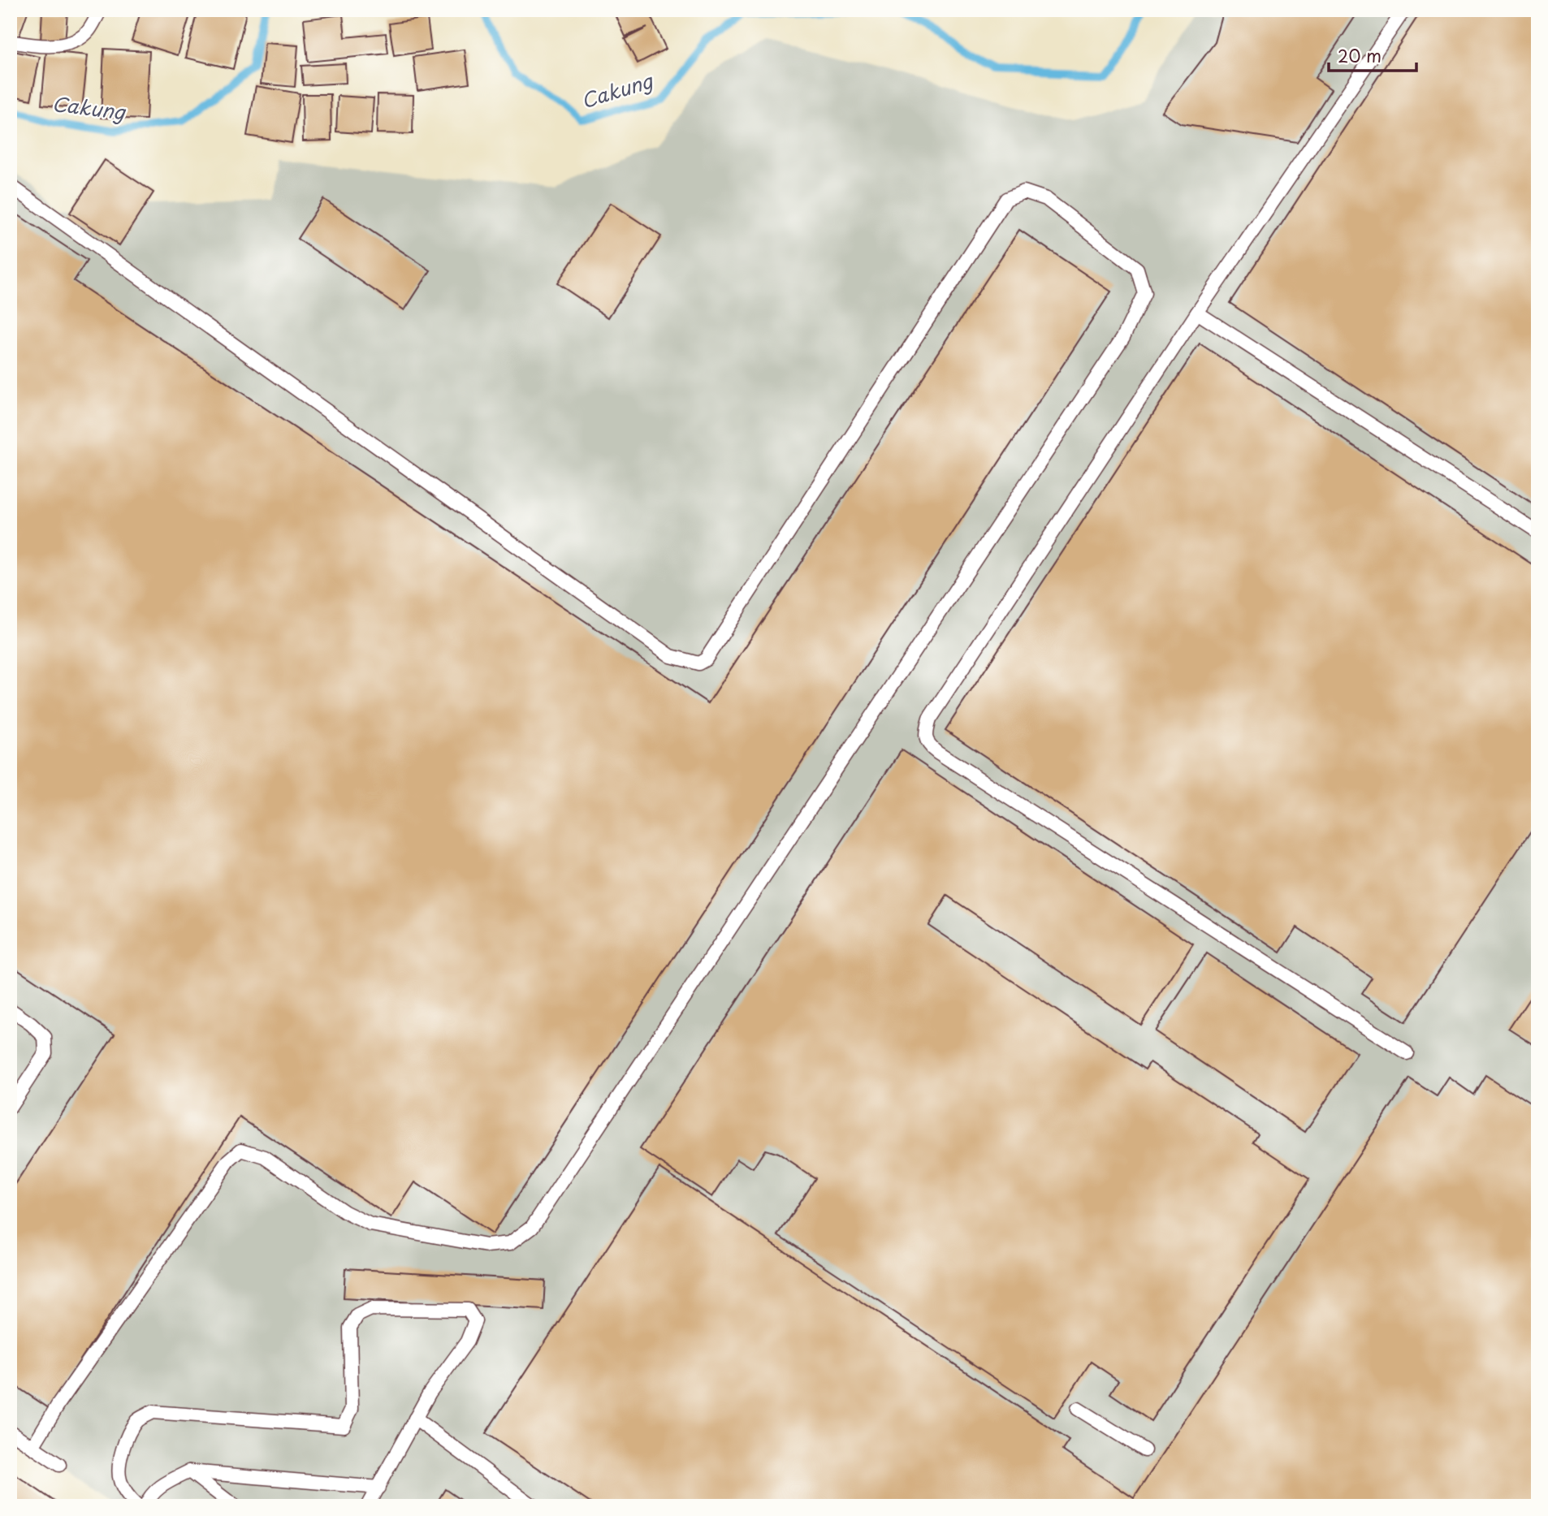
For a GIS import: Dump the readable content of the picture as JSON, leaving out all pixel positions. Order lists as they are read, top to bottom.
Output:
{
  "water": ["Cakung"],
  "scale_bar": "20 m"
}
